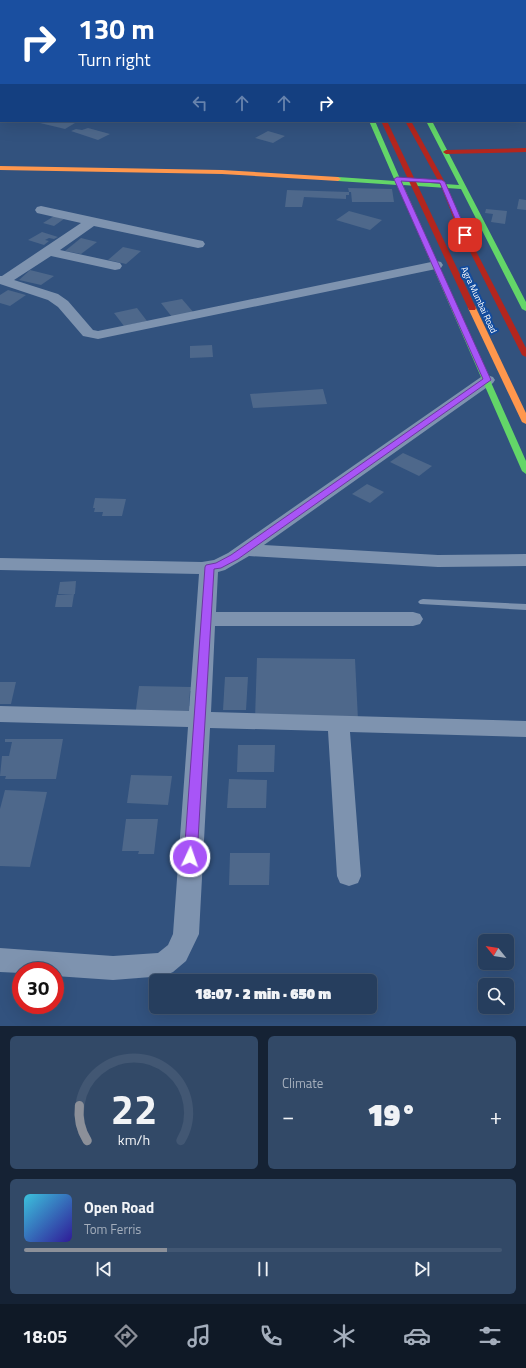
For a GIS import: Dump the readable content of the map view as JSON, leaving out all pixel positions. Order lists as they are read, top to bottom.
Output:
{
  "streets": {
    "main road": ["Agra Mumbai Road"]
  },
  "north": "top left",
  "page": {
    "turn": ["130 m", "Turn right"],
    "limit": "30",
    "trip": "18:07 · 2 min · 650 m",
    "tile": "Climate",
    "heat": ["−", "19°", "+"],
    "song": ["Open Road", "Tom Ferris"],
    "tabs": "18:05",
    "gauge": ["22", "km/h"]
  }
}
